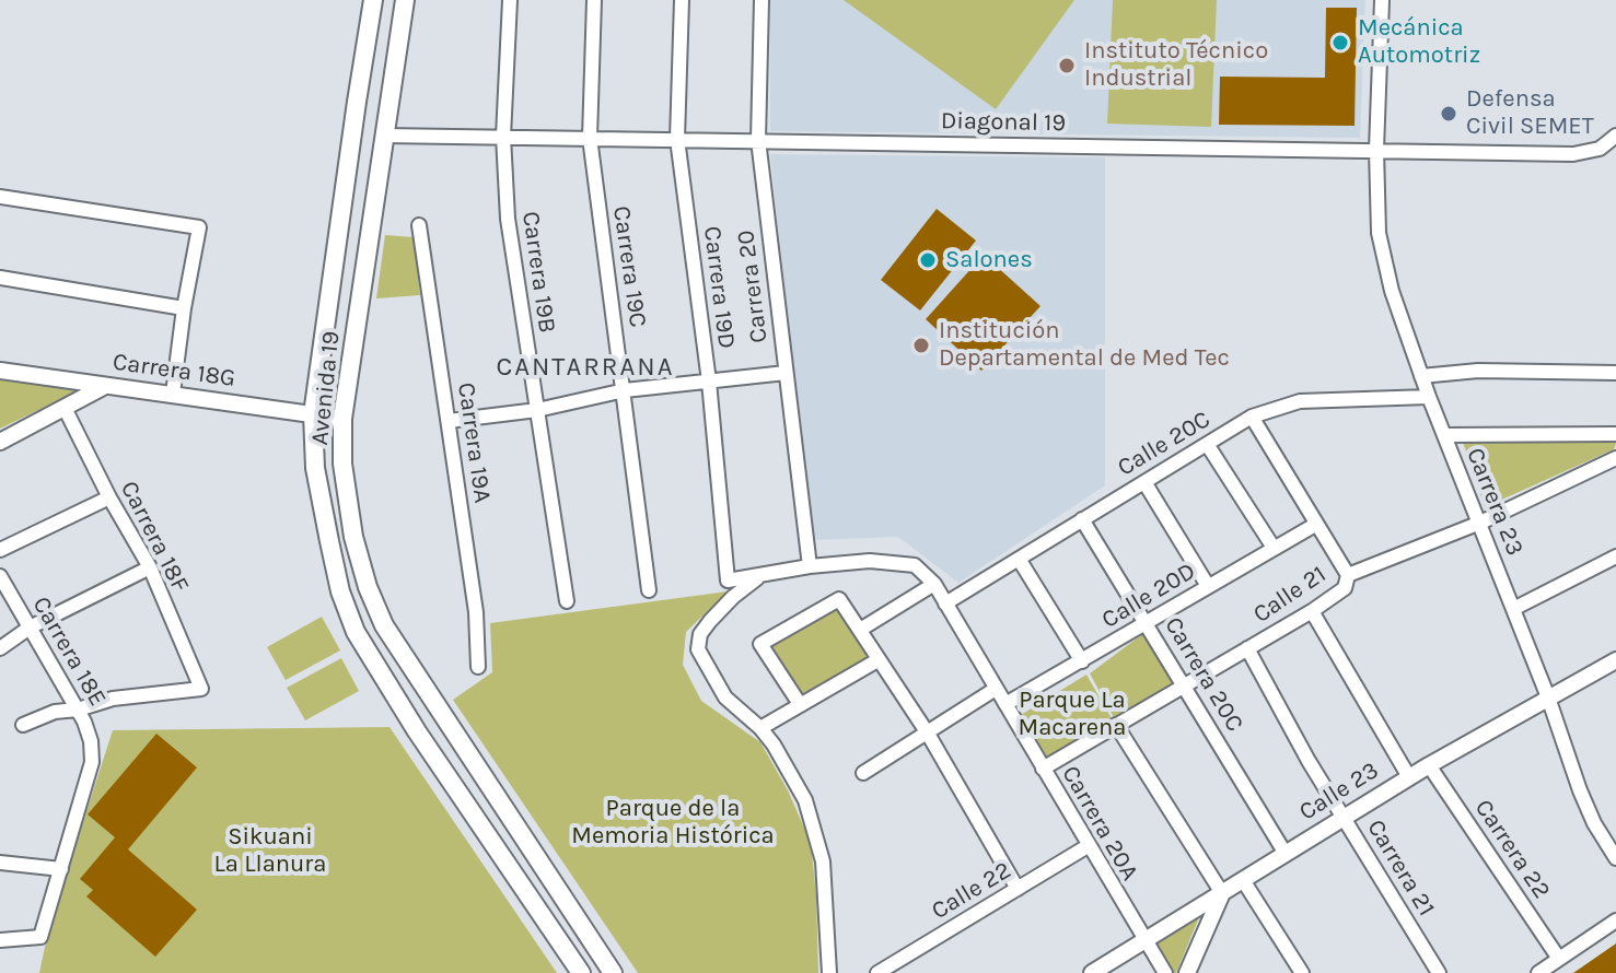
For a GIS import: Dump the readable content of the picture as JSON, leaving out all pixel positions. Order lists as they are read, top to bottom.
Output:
{
  "streets": {
    "main road": ["Avenida 19"],
    "street": [
      "Diagonal 19",
      "Carrera 19C",
      "Carrera 19B",
      "Carrera 20",
      "Carrera 19D",
      "Carrera 18G",
      "Carrera 19A",
      "Calle 20C",
      "Carrera 23",
      "Carrera 18F",
      "Calle 21",
      "Calle 20D",
      "Carrera 18E",
      "Carrera 20C",
      "Calle 23",
      "Carrera 20A",
      "Carrera 22",
      "Carrera 21",
      "Calle 22"
    ]
  },
  "crossings": [
    ["Diagonal 19", "Carrera 19C"],
    ["Diagonal 19", "Carrera 19B"],
    ["Diagonal 19", "Carrera 20"],
    ["Diagonal 19", "Carrera 19D"],
    ["Diagonal 19", "Avenida 19"],
    ["Diagonal 19", "Carrera 23"],
    ["Carrera 18G", "Avenida 19"],
    ["Calle 20C", "Carrera 23"],
    ["Calle 20C", "Carrera 20C"],
    ["Calle 20C", "Carrera 20A"],
    ["Carrera 23", "Calle 21"],
    ["Carrera 23", "Calle 23"],
    ["Carrera 18F", "Carrera 18E"],
    ["Calle 21", "Carrera 20C"],
    ["Calle 21", "Carrera 20A"],
    ["Calle 21", "Carrera 21"],
    ["Calle 20D", "Carrera 20C"],
    ["Calle 20D", "Carrera 20A"],
    ["Carrera 20C", "Calle 23"],
    ["Calle 23", "Carrera 20A"],
    ["Calle 23", "Carrera 22"],
    ["Calle 23", "Carrera 21"],
    ["Carrera 20A", "Calle 22"]
  ],
  "districts": ["CANTARRANA"],
  "parks": ["Parque La Macarena", "Parque de la Memoria Histórica", "Sikuani La Llanura"],
  "places": [
    "Mecánica Automotriz",
    "Instituto Técnico Industrial",
    "Defensa Civil SEMET",
    "Salones",
    "Institución Departamental de Med Tec"
  ]
}
